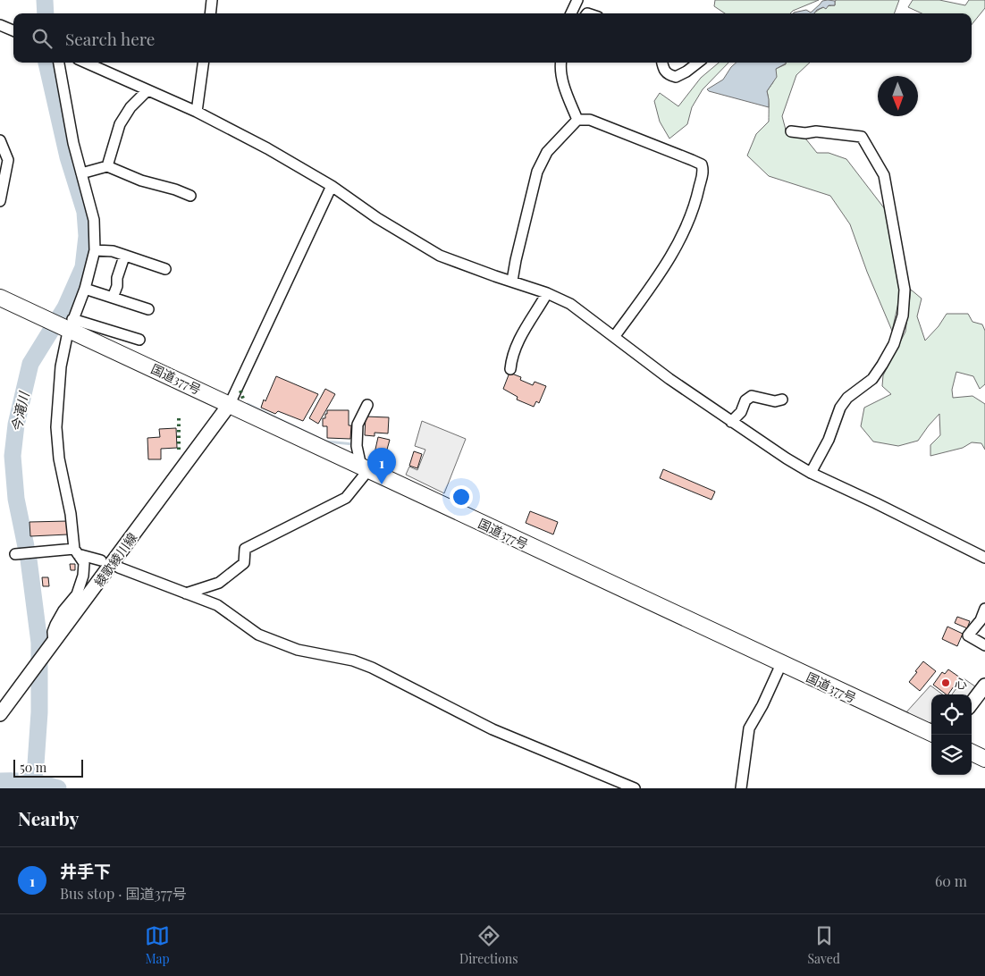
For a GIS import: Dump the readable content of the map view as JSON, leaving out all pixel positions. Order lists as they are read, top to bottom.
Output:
{
  "streets": {
    "highway": ["国道377号"],
    "main road": ["綾歌綾川線"]
  },
  "crossings": [
    ["国道377号", "綾歌綾川線"]
  ],
  "water": ["今滝川"],
  "places": ["心"],
  "scale_bar": "50 m",
  "north": "bottom",
  "page": {
    "search": "Search here",
    "pins": "1",
    "scale": "50 m",
    "heading": "Nearby",
    "list": [
      {
        "mark": "1",
        "name": "井手下",
        "note": "Bus stop · 国道377号",
        "value": "60 m"
      }
    ],
    "nav": ["Map", "Directions", "Saved"]
  }
}
